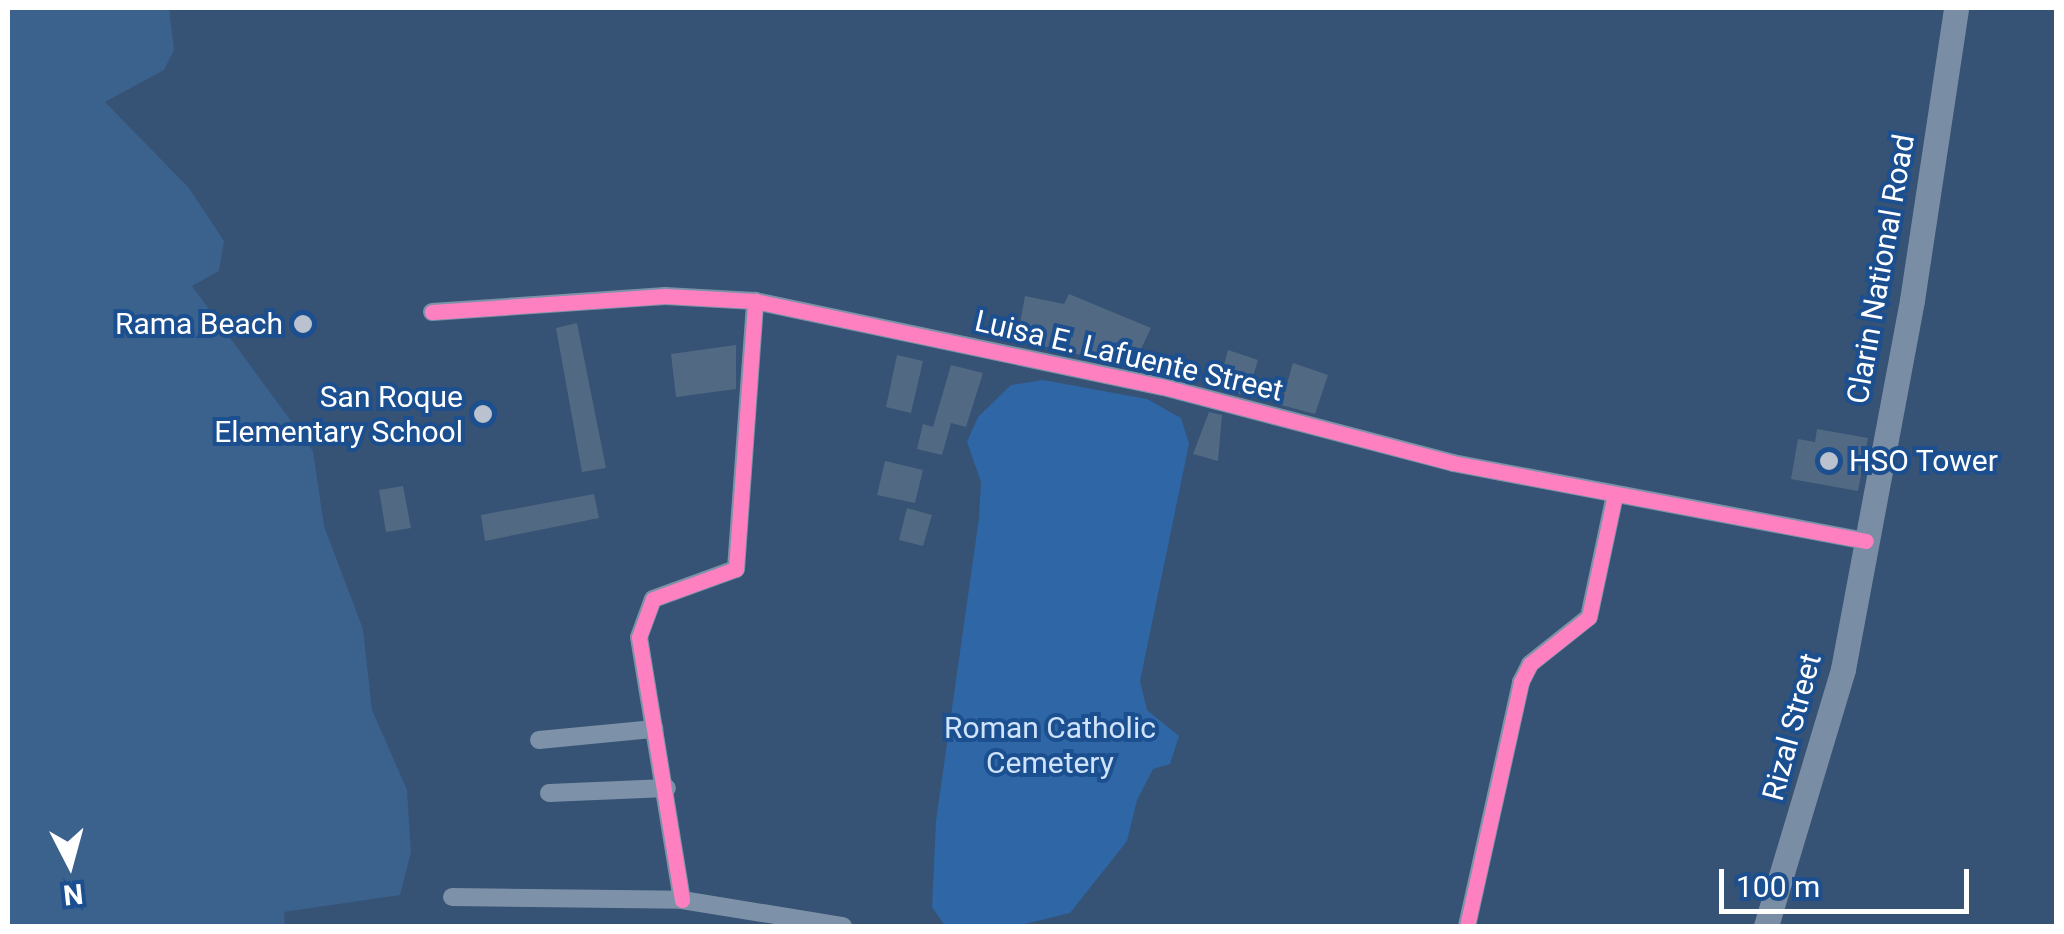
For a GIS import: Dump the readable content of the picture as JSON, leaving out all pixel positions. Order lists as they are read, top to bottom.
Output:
{
  "streets": {
    "main road": ["Clarin National Road", "Rizal Street"],
    "street": ["Luisa E. Lafuente Street"]
  },
  "crossings": [
    ["Clarin National Road", "Luisa E. Lafuente Street"],
    ["Clarin National Road", "Rizal Street"],
    ["Luisa E. Lafuente Street", "Rizal Street"]
  ],
  "parks": ["Roman Catholic Cemetery"],
  "places": ["Rama Beach", "San Roque Elementary School", "HSO Tower"],
  "scale_bar": "100 m",
  "north": "bottom"
}
